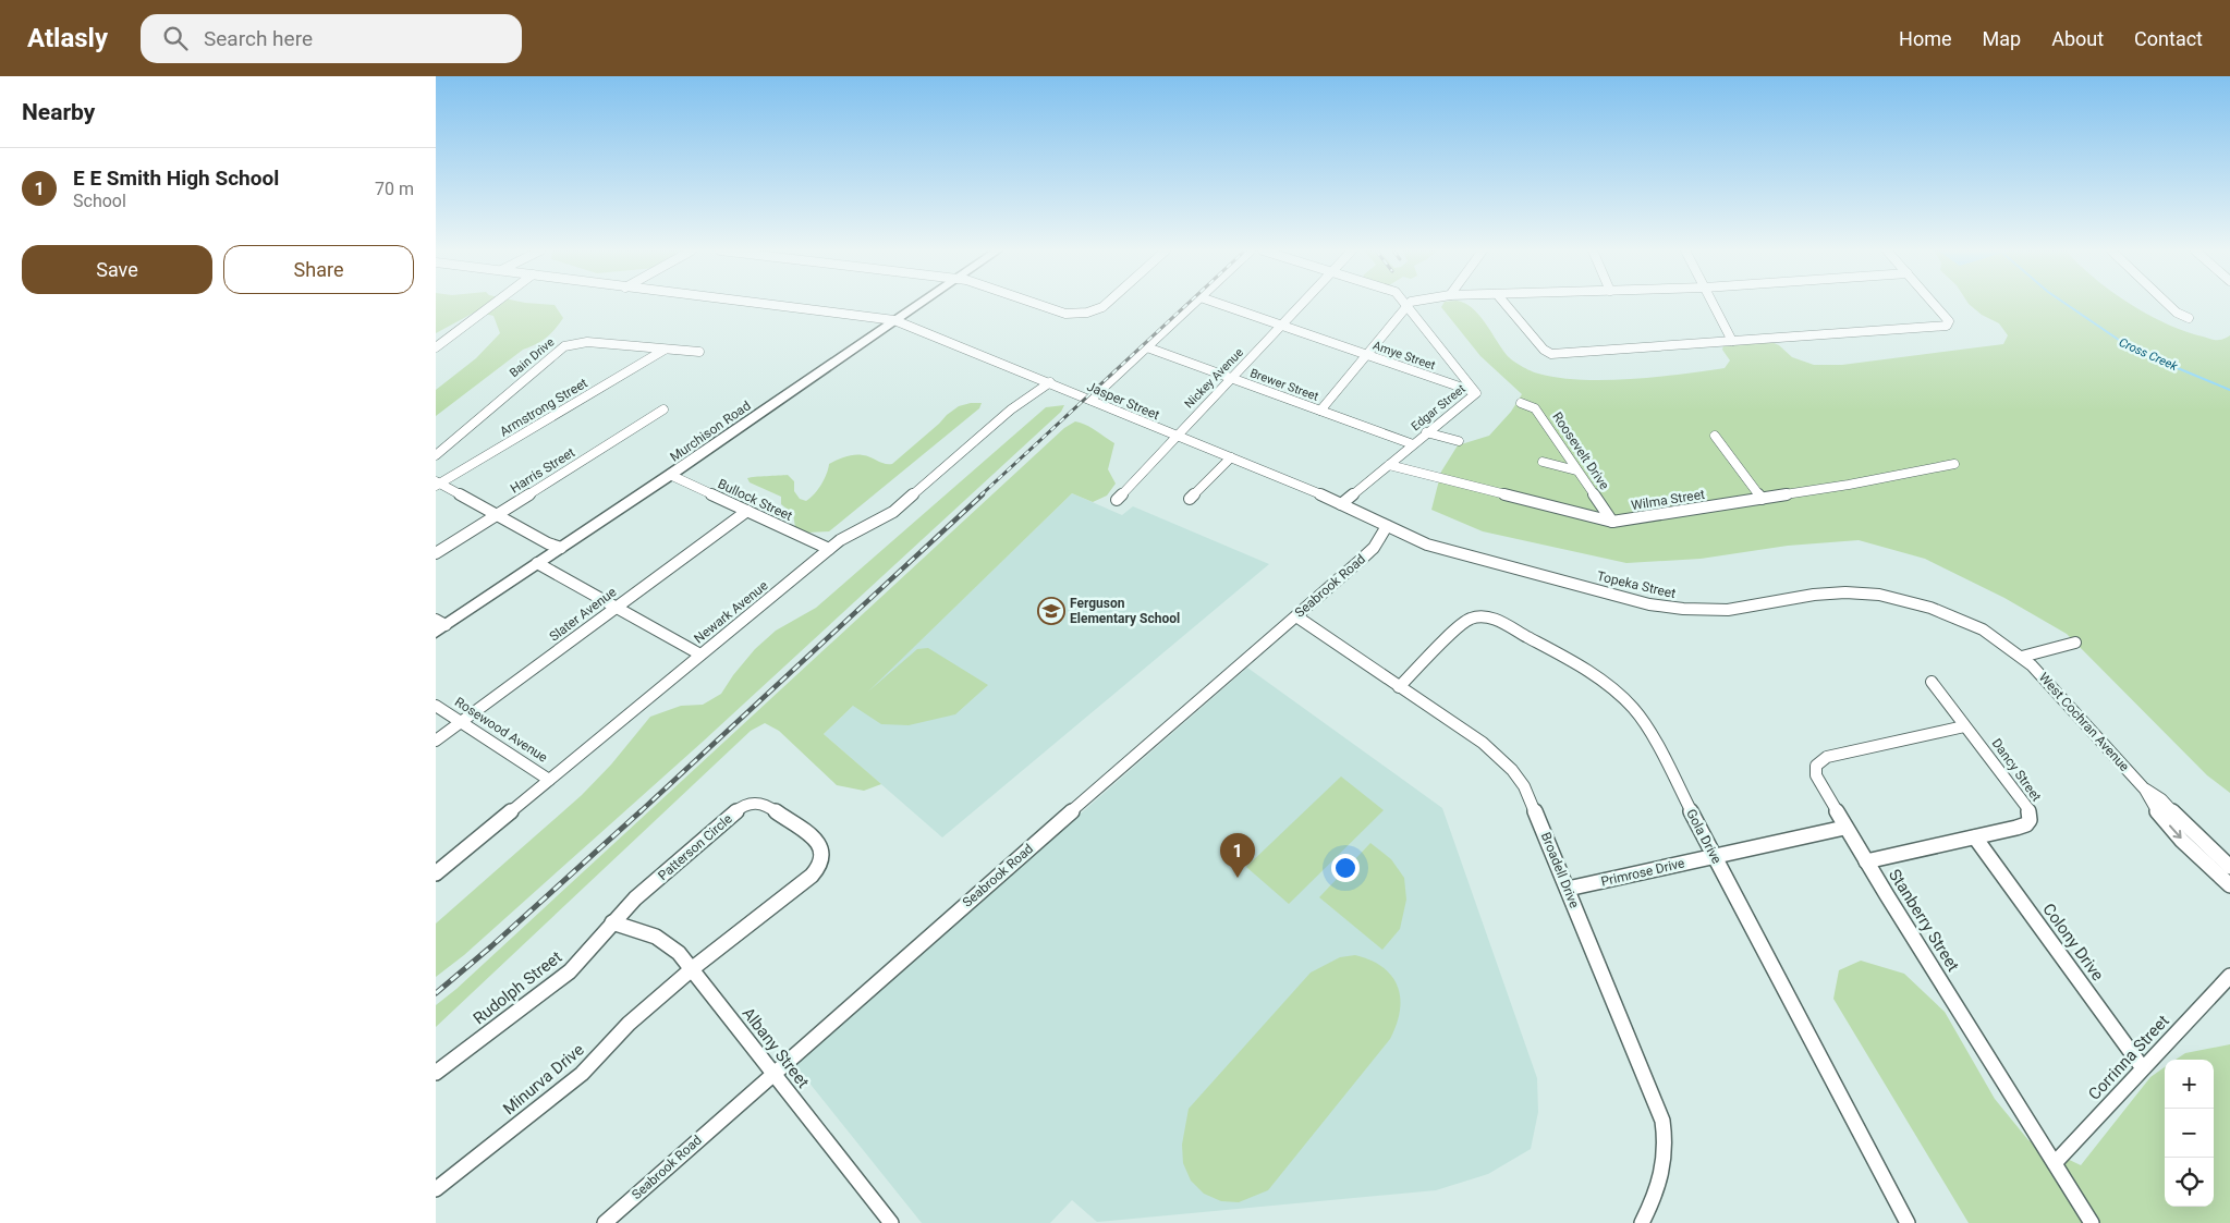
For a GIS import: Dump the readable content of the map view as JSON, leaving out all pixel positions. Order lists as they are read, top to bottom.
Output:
{
  "streets": {
    "main road": ["Murchison Road"],
    "street": [
      "Amye Street",
      "Bain Drive",
      "Nickey Avenue",
      "Brewer Street",
      "Jasper Street",
      "Armstrong Street",
      "Edgar Street",
      "Roosevelt Drive",
      "Harris Street",
      "Bullock Street",
      "Wilma Street",
      "Topeka Street",
      "Seabrook Road",
      "Newark Avenue",
      "Slater Avenue",
      "West Cochran Avenue",
      "Rosewood Avenue",
      "Dancy Street",
      "Gola Drive",
      "Patterson Circle",
      "Broadell Drive",
      "Primrose Drive",
      "Stanberry Street",
      "Colony Drive",
      "Rudolph Street",
      "Albany Street",
      "Corrinna Street",
      "Minurva Drive"
    ]
  },
  "crossings": [
    ["Amye Street", "Nickey Avenue"],
    ["Amye Street", "Edgar Street"],
    ["Bain Drive", "Armstrong Street"],
    ["Nickey Avenue", "Brewer Street"],
    ["Nickey Avenue", "Jasper Street"],
    ["Brewer Street", "Edgar Street"],
    ["Jasper Street", "Edgar Street"],
    ["Jasper Street", "Murchison Road"],
    ["Jasper Street", "Topeka Street"],
    ["Jasper Street", "Newark Avenue"],
    ["Edgar Street", "Wilma Street"],
    ["Edgar Street", "Topeka Street"],
    ["Murchison Road", "Bullock Street"],
    ["Roosevelt Drive", "Wilma Street"],
    ["Bullock Street", "Newark Avenue"],
    ["Bullock Street", "Slater Avenue"],
    ["Topeka Street", "Seabrook Road"],
    ["Topeka Street", "West Cochran Avenue"],
    ["Seabrook Road", "Broadell Drive"],
    ["Seabrook Road", "Albany Street"],
    ["Newark Avenue", "Rosewood Avenue"],
    ["Slater Avenue", "Rosewood Avenue"],
    ["Dancy Street", "Stanberry Street"],
    ["Dancy Street", "Colony Drive"],
    ["Gola Drive", "Broadell Drive"],
    ["Gola Drive", "Primrose Drive"],
    ["Patterson Circle", "Rudolph Street"],
    ["Patterson Circle", "Albany Street"],
    ["Patterson Circle", "Minurva Drive"],
    ["Broadell Drive", "Primrose Drive"],
    ["Primrose Drive", "Stanberry Street"],
    ["Stanberry Street", "Corrinna Street"],
    ["Colony Drive", "Corrinna Street"],
    ["Rudolph Street", "Albany Street"],
    ["Albany Street", "Minurva Drive"]
  ],
  "water": ["Cross Creek"],
  "places": {
    "school or university": ["Ferguson Elementary School"]
  },
  "page": {
    "header": "Atlasly",
    "search": "Search here",
    "nav": [
      "Home",
      "Map",
      "About",
      "Contact"
    ],
    "heading": "Nearby",
    "list": [
      {
        "mark": "1",
        "name": "E E Smith High School",
        "note": "School",
        "value": "70 m"
      }
    ],
    "buttons": ["Save", "Share"],
    "pins": "1",
    "map_buttons": ["+", "−"]
  }
}
